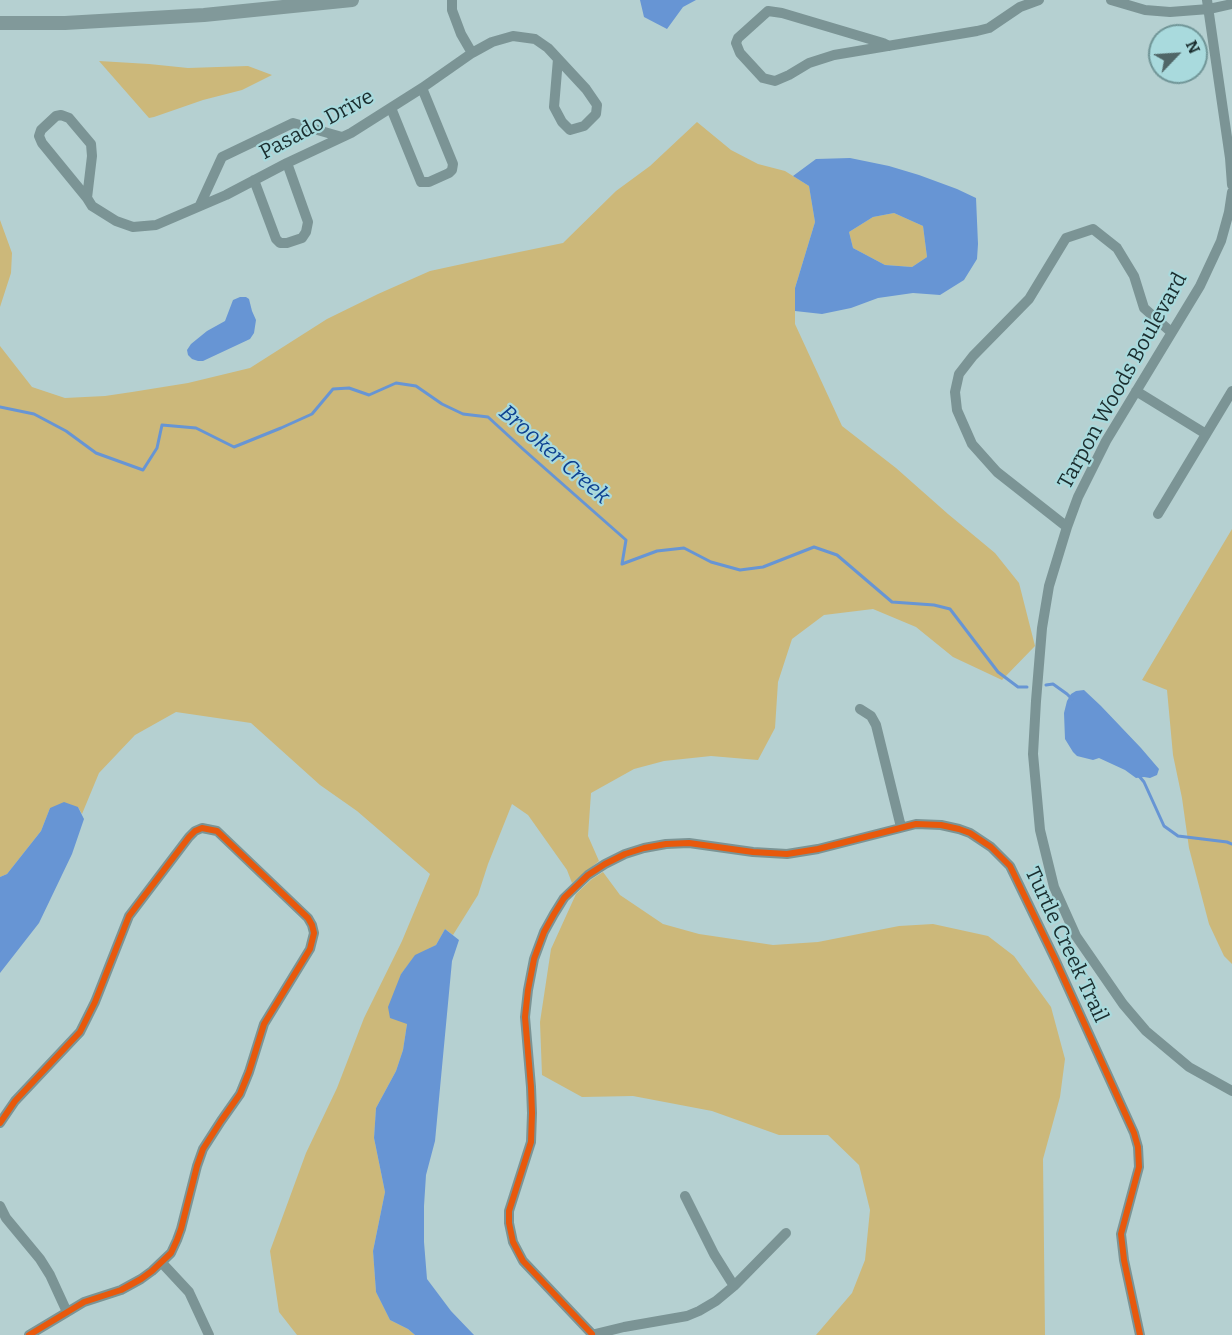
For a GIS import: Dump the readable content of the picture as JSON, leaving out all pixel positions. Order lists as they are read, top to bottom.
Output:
{
  "streets": {
    "street": ["Pasado Drive", "Tarpon Woods Boulevard", "Turtle Creek Trail"]
  },
  "water": ["Brooker Creek"],
  "north": "top right"
}
